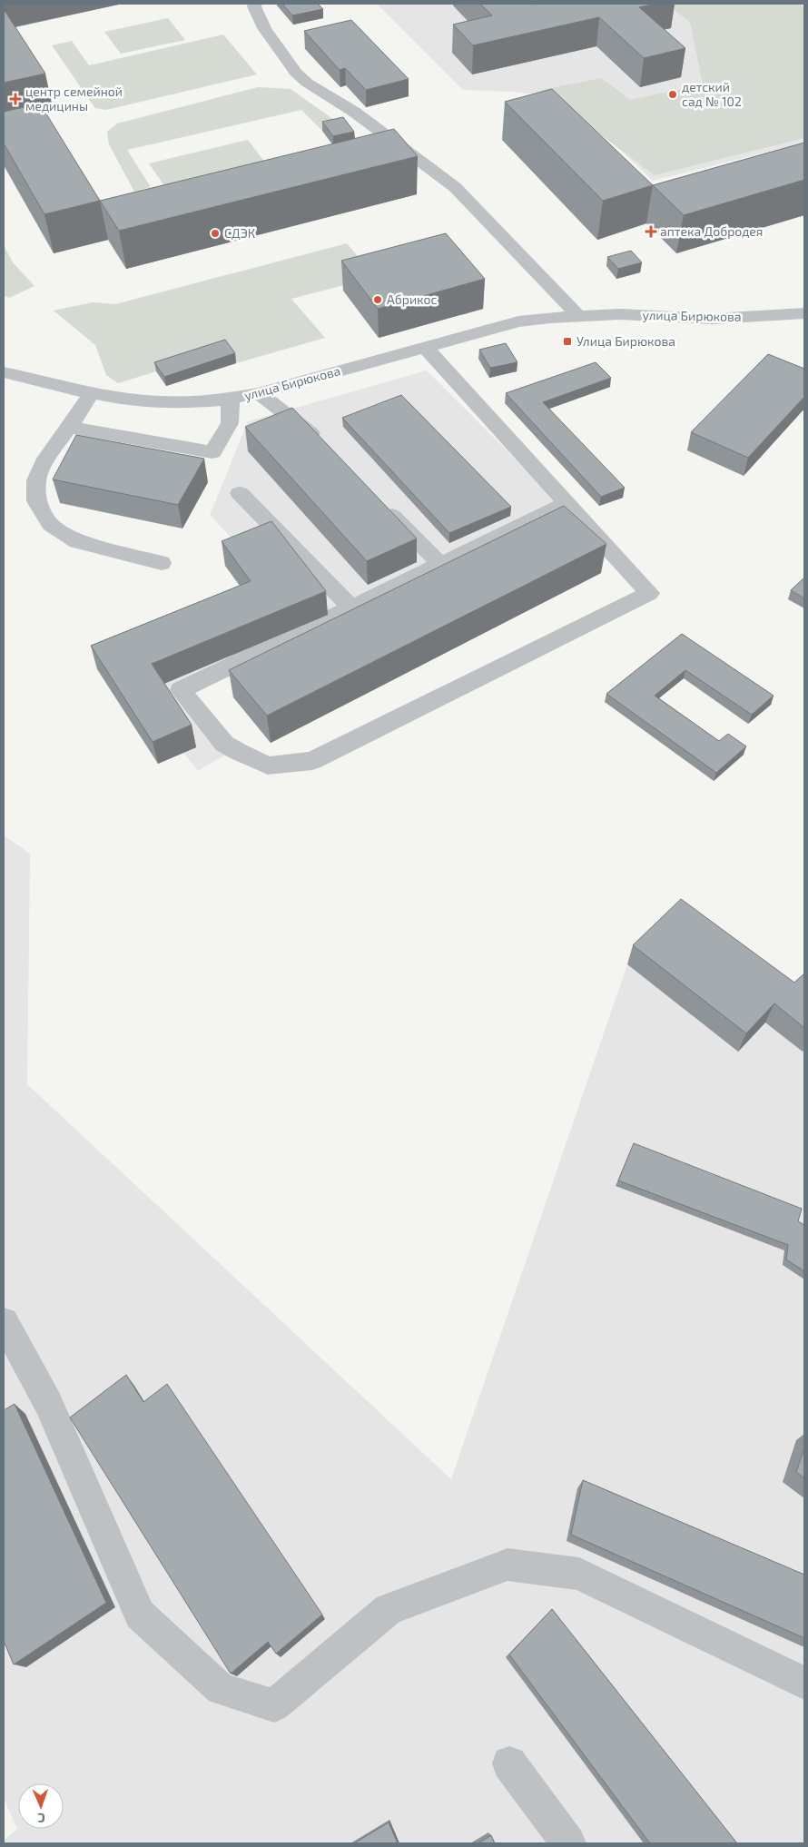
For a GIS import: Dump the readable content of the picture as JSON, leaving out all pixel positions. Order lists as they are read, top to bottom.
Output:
{
  "streets": {
    "street": ["улица Бирюкова"]
  },
  "places": {
    "other": ["детский сад № 102", "СДЭК", "Абрикос"],
    "health": ["центр семейной медицины", "аптека Добродея"],
    "transit": ["Улица Бирюкова"]
  },
  "north": "bottom"
}
